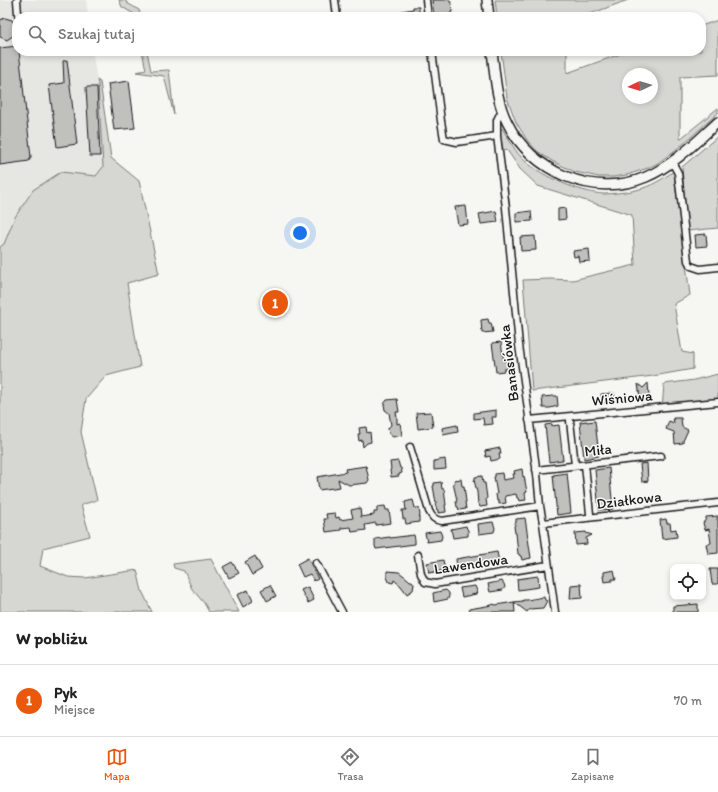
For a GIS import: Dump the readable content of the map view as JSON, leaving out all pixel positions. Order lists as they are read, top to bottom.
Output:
{
  "streets": {
    "street": [
      "Banasiówka",
      "Wiśniowa",
      "Miła",
      "Działkowa",
      "Lawendowa"
    ]
  },
  "crossings": [
    ["Banasiówka", "Wiśniowa"],
    ["Banasiówka", "Miła"],
    ["Banasiówka", "Działkowa"],
    ["Banasiówka", "Lawendowa"]
  ],
  "north": "left",
  "page": {
    "search": "Szukaj tutaj",
    "pins": "1",
    "heading": "W pobliżu",
    "list": [
      {
        "mark": "1",
        "name": "Pyk",
        "note": "Miejsce",
        "value": "70 m"
      }
    ],
    "nav": ["Mapa", "Trasa", "Zapisane"]
  }
}
